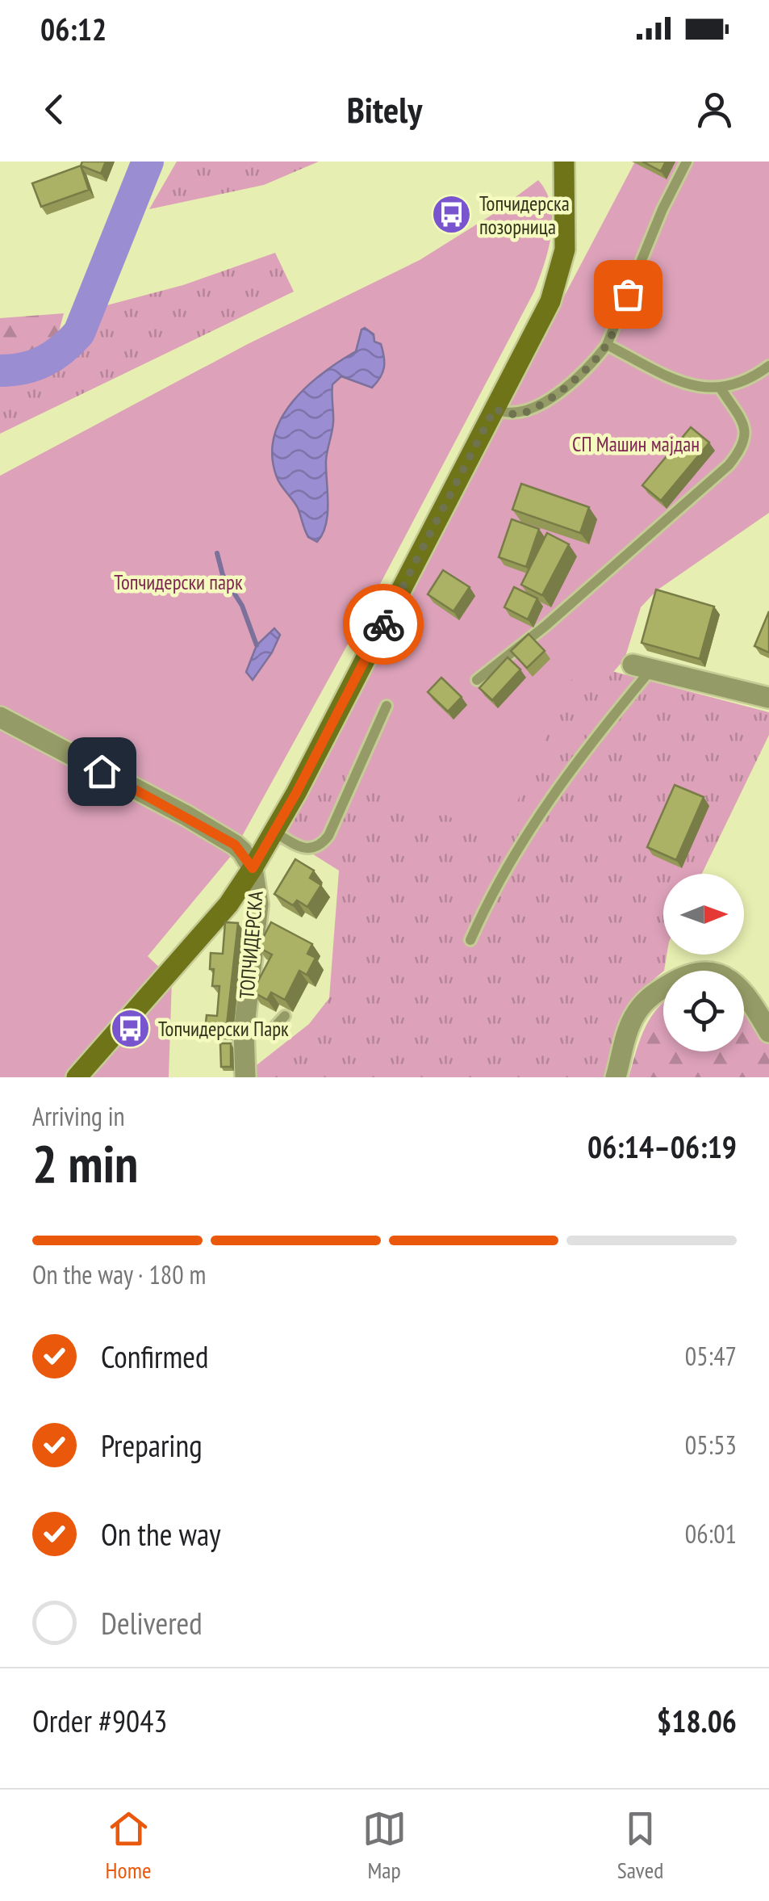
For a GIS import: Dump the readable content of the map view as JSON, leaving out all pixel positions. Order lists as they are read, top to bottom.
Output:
{
  "streets": {
    "street": ["ТОПЧИДЕРСКА"]
  },
  "parks": ["СП Машин мајдан", "Топчидерски парк"],
  "places": {
    "bus stop": ["Топчидерска позорница", "Топчидерски Парк"]
  },
  "north": "right",
  "page": {
    "status": "06:12",
    "header": "Bitely",
    "heading": ["2 min", "Arriving in", "06:14–06:19"],
    "panel": ["Order #9043", "$18.06"],
    "bar": "On the way · 180 m",
    "list": [
      ["Confirmed", "05:47"],
      ["Preparing", "05:53"],
      ["On the way", "06:01"],
      "Delivered"
    ],
    "tabs": ["Home", "Map", "Saved"]
  }
}
